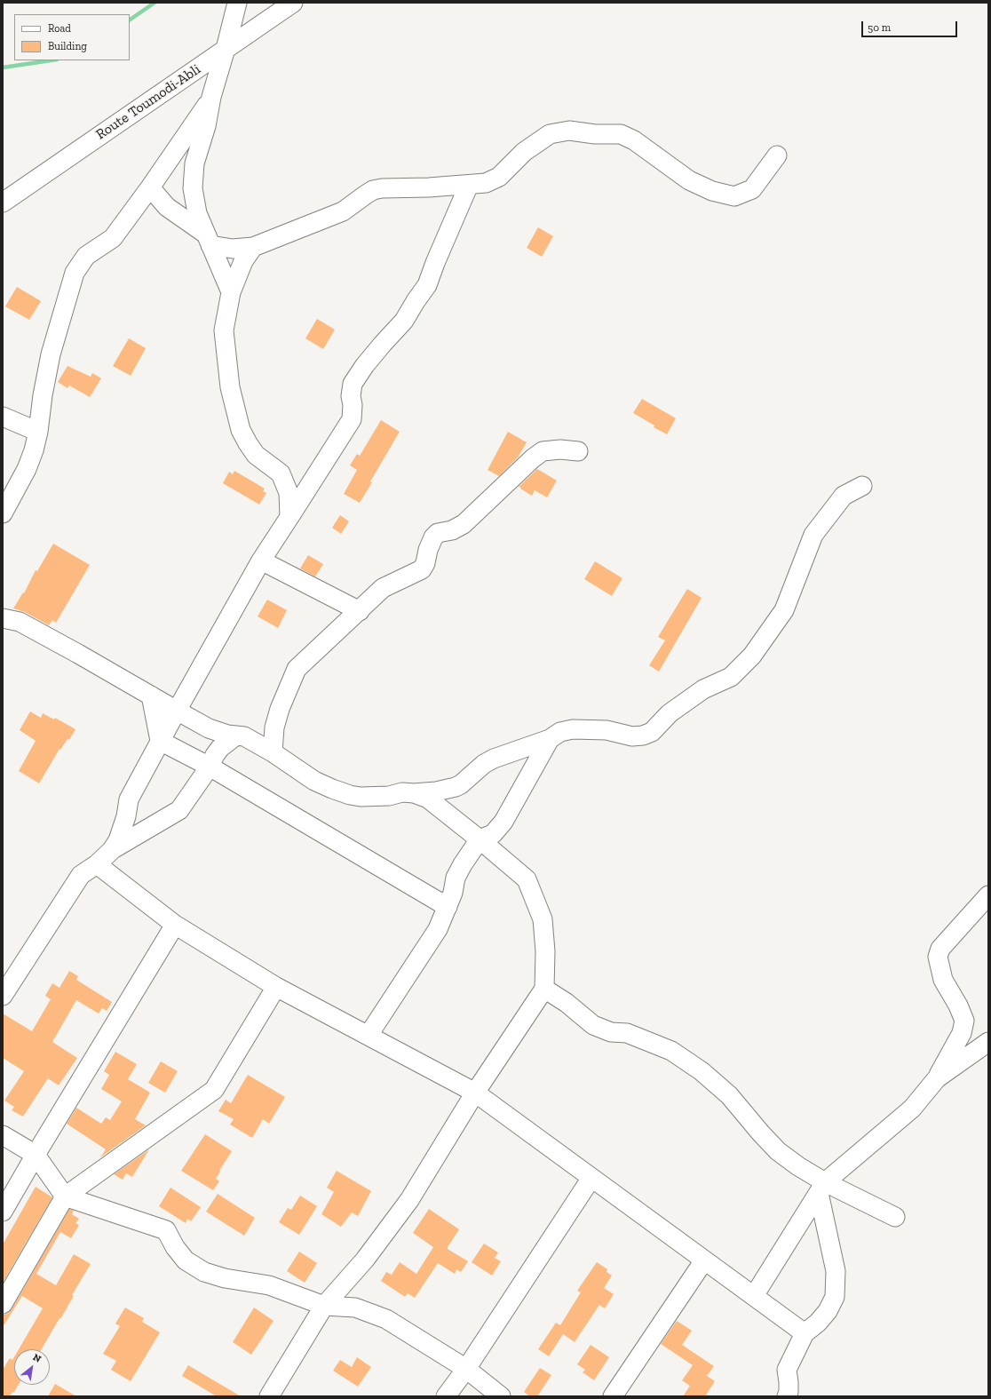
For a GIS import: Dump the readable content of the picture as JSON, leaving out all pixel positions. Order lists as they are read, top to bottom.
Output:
{
  "streets": {
    "street": ["Route Toumodi-Abli"]
  },
  "legend": ["Road", "Building"],
  "scale_bar": "50 m",
  "north": "top right"
}
